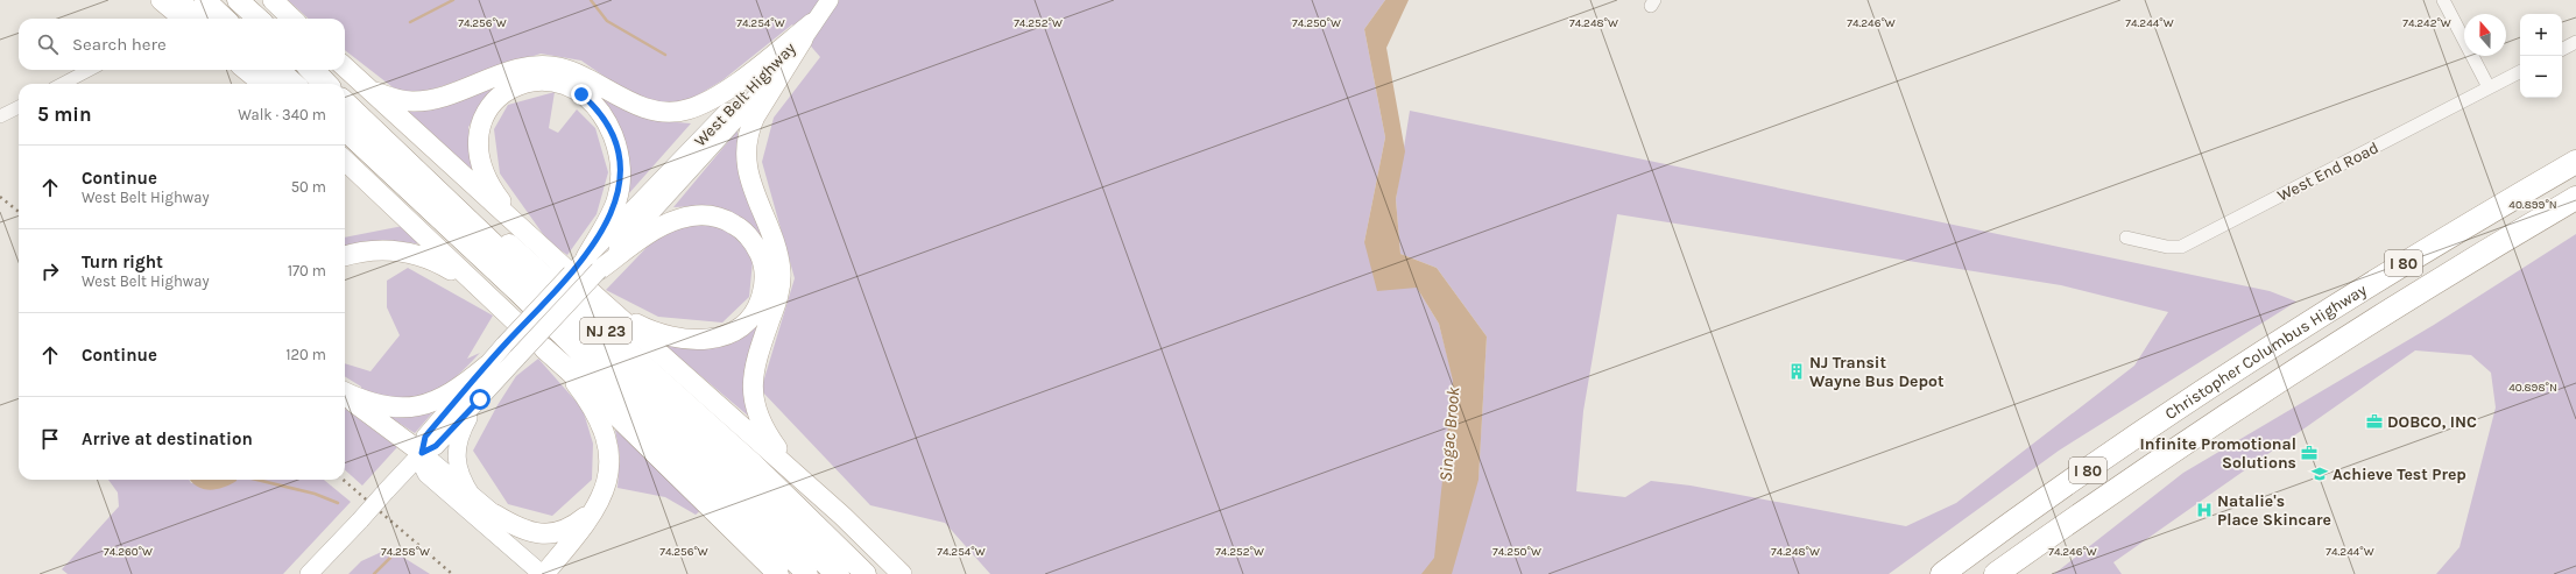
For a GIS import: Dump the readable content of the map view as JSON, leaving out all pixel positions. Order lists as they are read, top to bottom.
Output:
{
  "streets": {
    "highway": ["I 80", "NJ 23", "Christopher Columbus Highway"],
    "main road": ["West Belt Highway"],
    "street": ["West End Road"]
  },
  "water": ["Singac Brook"],
  "places": {
    "building": ["NJ Transit Wayne Bus Depot"],
    "office": ["DOBCO, INC", "Infinite Promotional Solutions"],
    "school or university": ["Achieve Test Prep"],
    "hospital": ["Natalie's Place Skincare"]
  },
  "north": "top",
  "page": {
    "map_buttons": ["+", "−"],
    "search": "Search here",
    "heading": ["5 min", "Walk · 340 m"],
    "list": [
      ["Continue", "West Belt Highway", "50 m"],
      ["Turn right", "West Belt Highway", "170 m"],
      ["Continue", "120 m"],
      "Arrive at destination"
    ]
  },
  "coordinates": [
    "74.256°W",
    "74.254°W",
    "74.252°W",
    "74.250°W",
    "74.248°W",
    "74.246°W",
    "74.242°W",
    "74.244°W",
    "40.899°N",
    "40.898°N",
    "74.260°W",
    "74.258°W"
  ]
}
